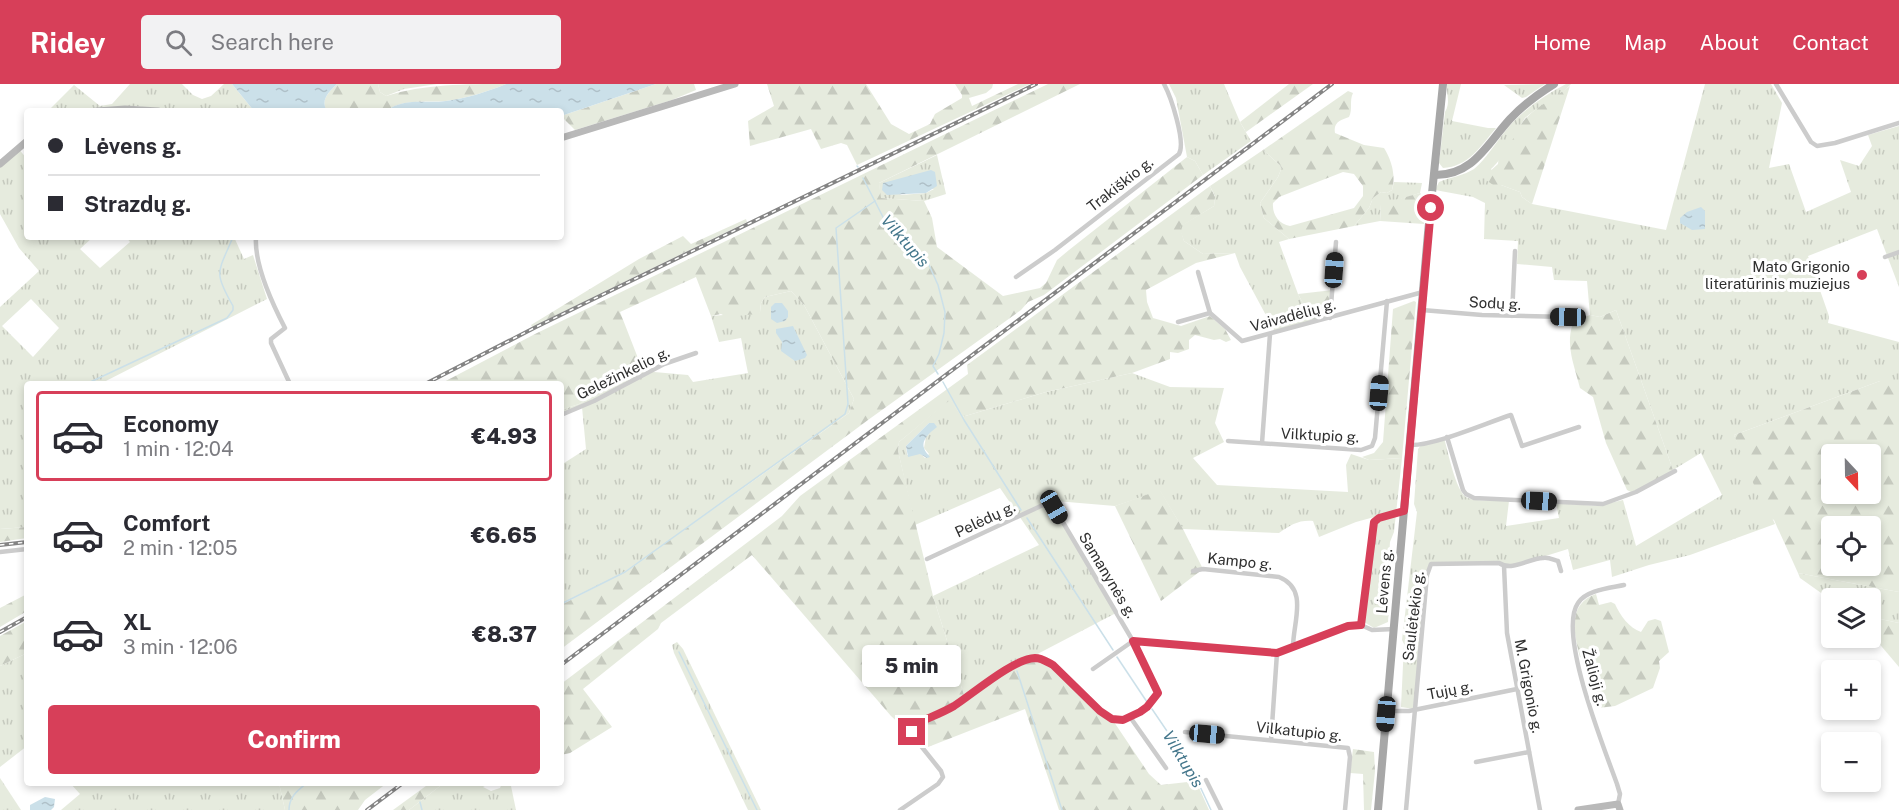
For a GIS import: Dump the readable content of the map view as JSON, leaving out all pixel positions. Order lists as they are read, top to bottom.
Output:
{
  "streets": {
    "main road": ["Lėvens g."],
    "street": [
      "Trakiškio g.",
      "Sodų g.",
      "Vaivadėlių g.",
      "Geležinkelio g.",
      "Vilktupio g.",
      "Pelėdų g.",
      "Kampo g.",
      "Samanynės g.",
      "Saulėtekio g.",
      "Žalioji g.",
      "M. Grigonio g.",
      "Tujų g.",
      "Vilkatupio g."
    ]
  },
  "crossings": [
    ["Sodų g.", "Lėvens g."],
    ["Vaivadėlių g.", "Vilktupio g."],
    ["Vaivadėlių g.", "Lėvens g."],
    ["Pelėdų g.", "Samanynės g."],
    ["Lėvens g.", "Tujų g."],
    ["Saulėtekio g.", "M. Grigonio g."],
    ["Saulėtekio g.", "Tujų g."],
    ["M. Grigonio g.", "Tujų g."]
  ],
  "water": ["Vilktupis"],
  "places": ["Mato Grigonio literatūrinis muziejus"],
  "north": "bottom",
  "page": {
    "header": "Ridey",
    "search": "Search here",
    "nav": [
      "Home",
      "Map",
      "About",
      "Contact"
    ],
    "banner": ["Lėvens g.", "Strazdų g."],
    "list": [
      {
        "name": "Economy",
        "note": "1 min · 12:04",
        "value": "€4.93"
      },
      {
        "name": "Comfort",
        "note": "2 min · 12:05",
        "value": "€6.65"
      },
      {
        "name": "XL",
        "note": "3 min · 12:06",
        "value": "€8.37"
      }
    ],
    "map_buttons": ["+", "−"],
    "bubble": "5 min",
    "buttons": "Confirm"
  }
}
